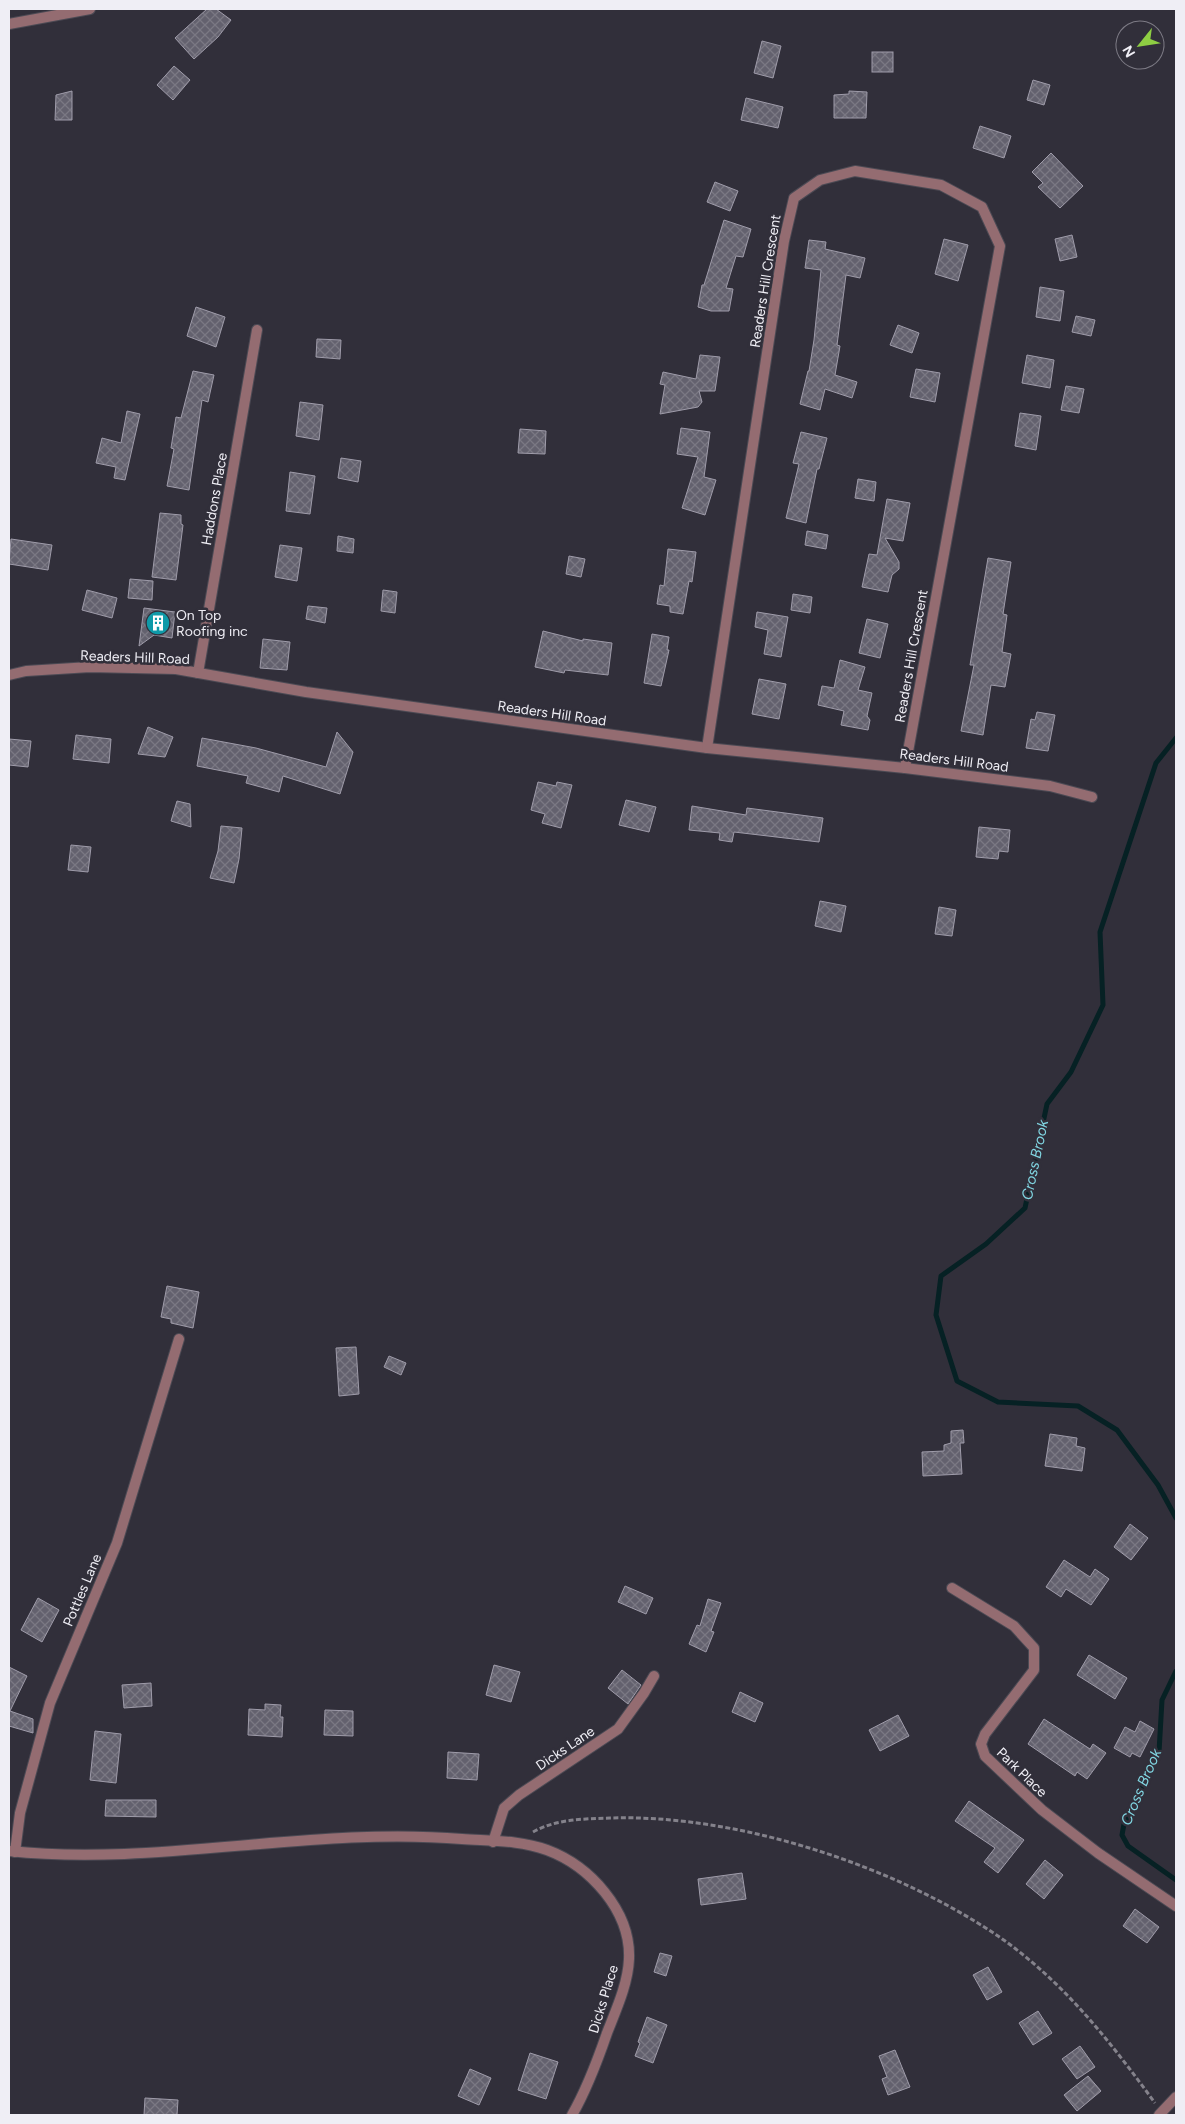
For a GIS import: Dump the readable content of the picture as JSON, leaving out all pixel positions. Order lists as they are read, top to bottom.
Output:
{
  "streets": {
    "street": [
      "Readers Hill Crescent",
      "Haddons Place",
      "Readers Hill Road",
      "Pottles Lane",
      "Dicks Lane",
      "Park Place",
      "Dicks Place"
    ]
  },
  "crossings": [
    ["Readers Hill Crescent", "Readers Hill Road"],
    ["Haddons Place", "Readers Hill Road"],
    ["Pottles Lane", "Dicks Place"],
    ["Dicks Lane", "Dicks Place"]
  ],
  "water": ["Cross Brook"],
  "places": {
    "building": ["On Top Roofing inc"]
  },
  "north": "bottom left"
}
